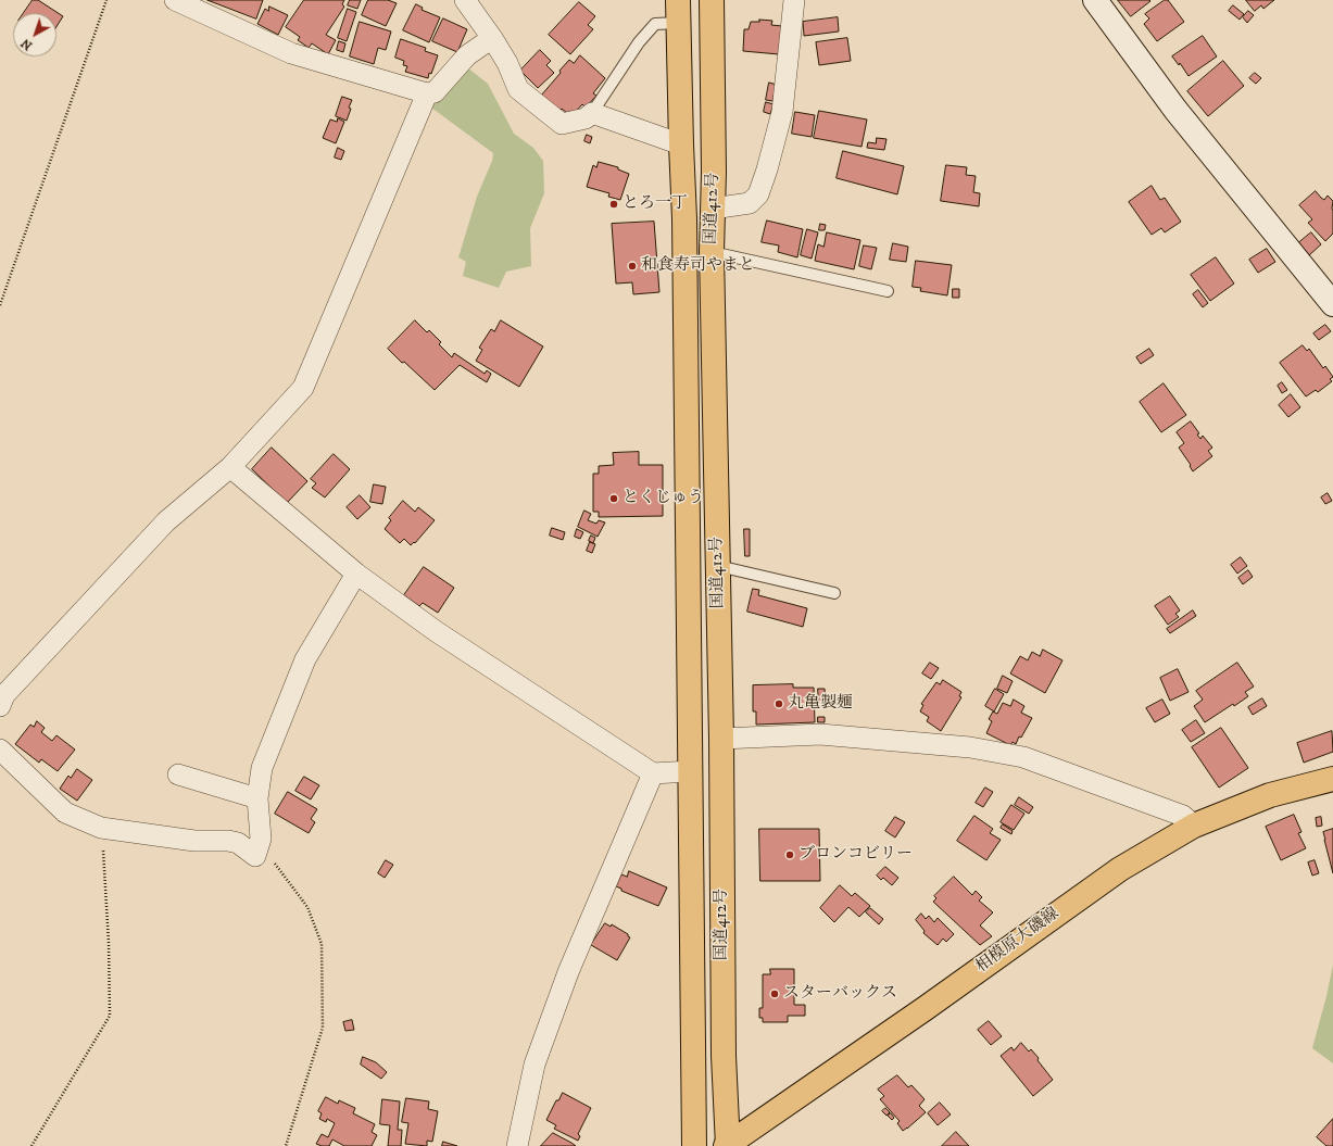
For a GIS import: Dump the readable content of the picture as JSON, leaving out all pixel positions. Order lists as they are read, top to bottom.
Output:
{
  "streets": {
    "main road": ["国道412号", "相模原大磯線"]
  },
  "crossings": [
    ["国道412号", "相模原大磯線"]
  ],
  "places": [
    "とろ一丁",
    "和食寿司やまと",
    "とくじゅう",
    "丸亀製麺",
    "ブロンコビリー",
    "スターバックス"
  ],
  "north": "bottom left"
}
